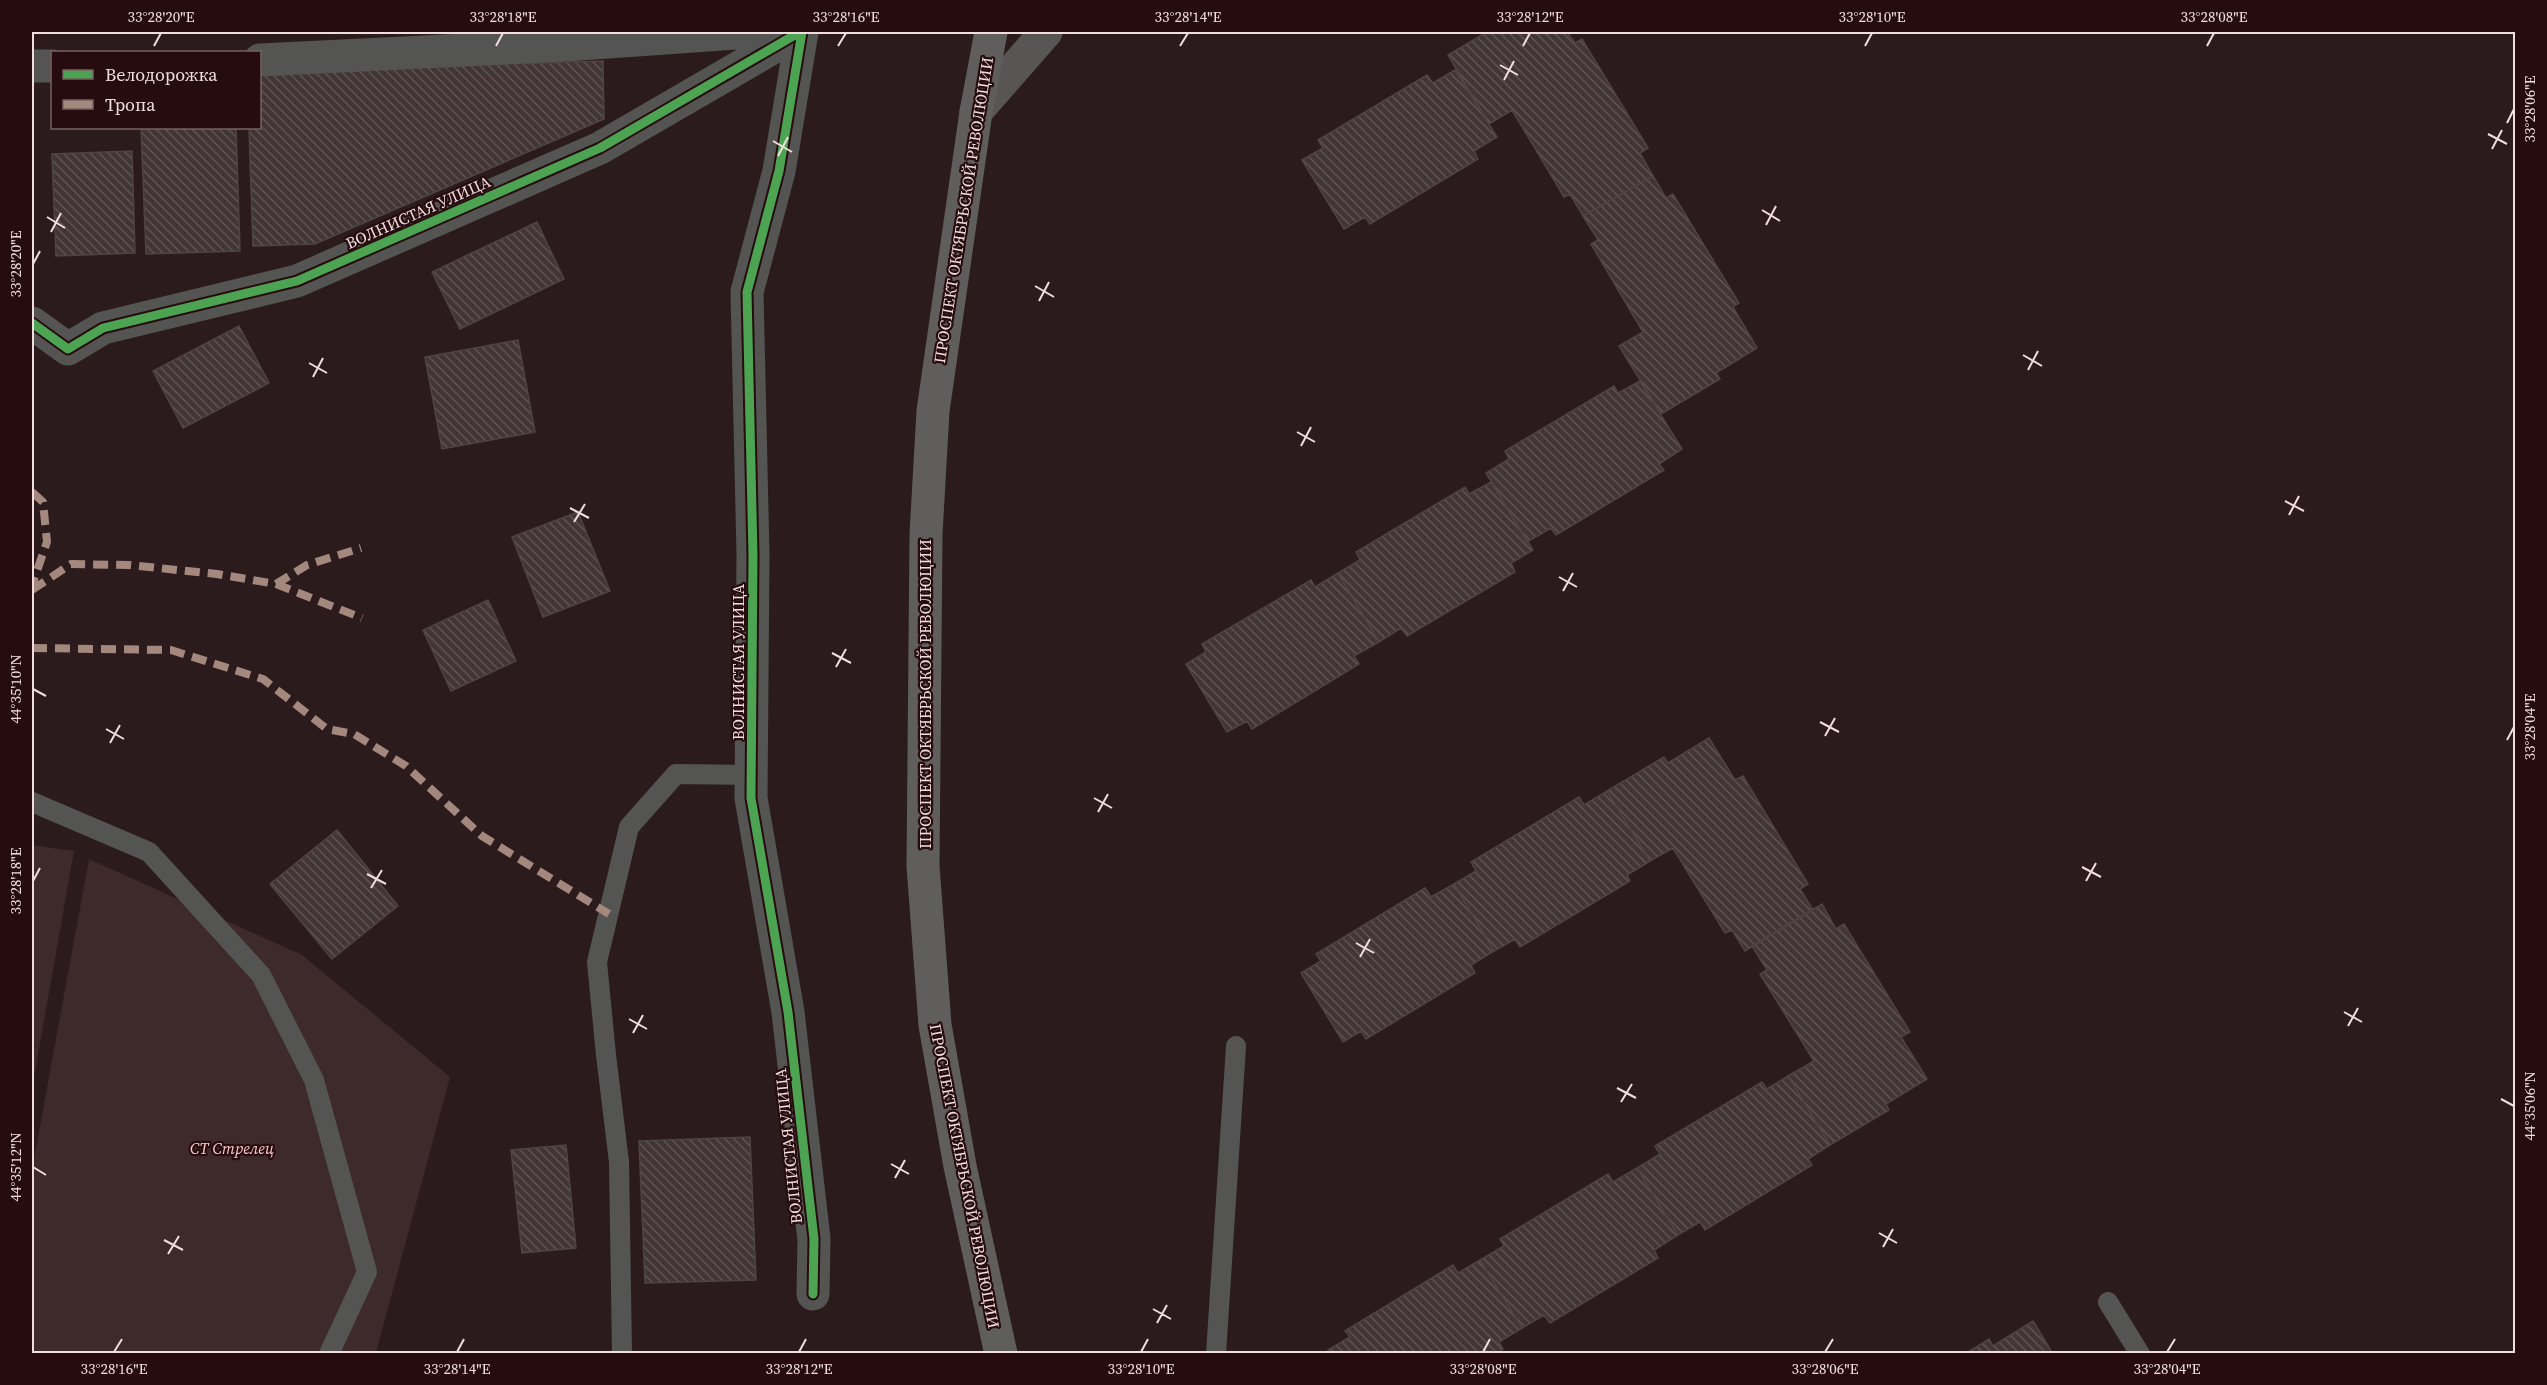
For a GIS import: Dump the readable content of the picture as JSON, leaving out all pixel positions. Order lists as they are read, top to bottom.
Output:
{
  "streets": {
    "main road": ["ПРОСПЕКТ ОКТЯБРЬСКОЙ РЕВОЛЮЦИИ"],
    "street": ["ВОЛНИСТАЯ УЛИЦА"]
  },
  "parks": ["СТ Стрелец"],
  "legend": ["Велодорожка", "Тропа"],
  "coordinates": [
    "33°28'20\"E",
    "33°28'18\"E",
    "33°28'16\"E",
    "33°28'14\"E",
    "33°28'12\"E",
    "33°28'10\"E",
    "33°28'08\"E",
    "33°28'06\"E",
    "44°35'10\"N",
    "33°28'04\"E",
    "44°35'06\"N",
    "44°35'12\"N"
  ]
}
